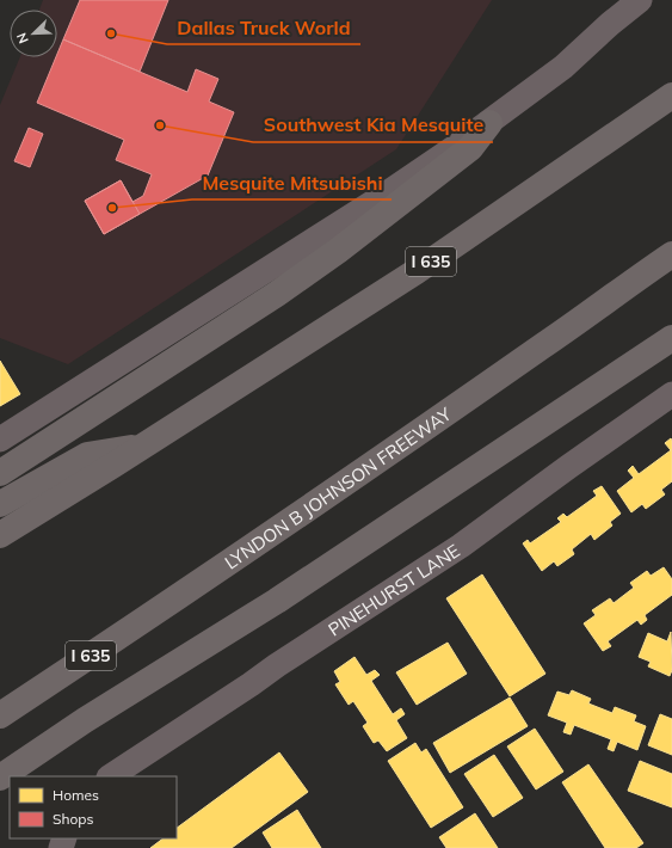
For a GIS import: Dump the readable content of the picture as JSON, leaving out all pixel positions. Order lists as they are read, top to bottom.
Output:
{
  "streets": {
    "highway": ["I 635", "LYNDON B JOHNSON FREEWAY"],
    "main road": ["PINEHURST LANE"]
  },
  "places": ["Dallas Truck World", "Southwest Kia Mesquite", "Mesquite Mitsubishi"],
  "legend": ["Homes", "Shops"],
  "north": "bottom left"
}
